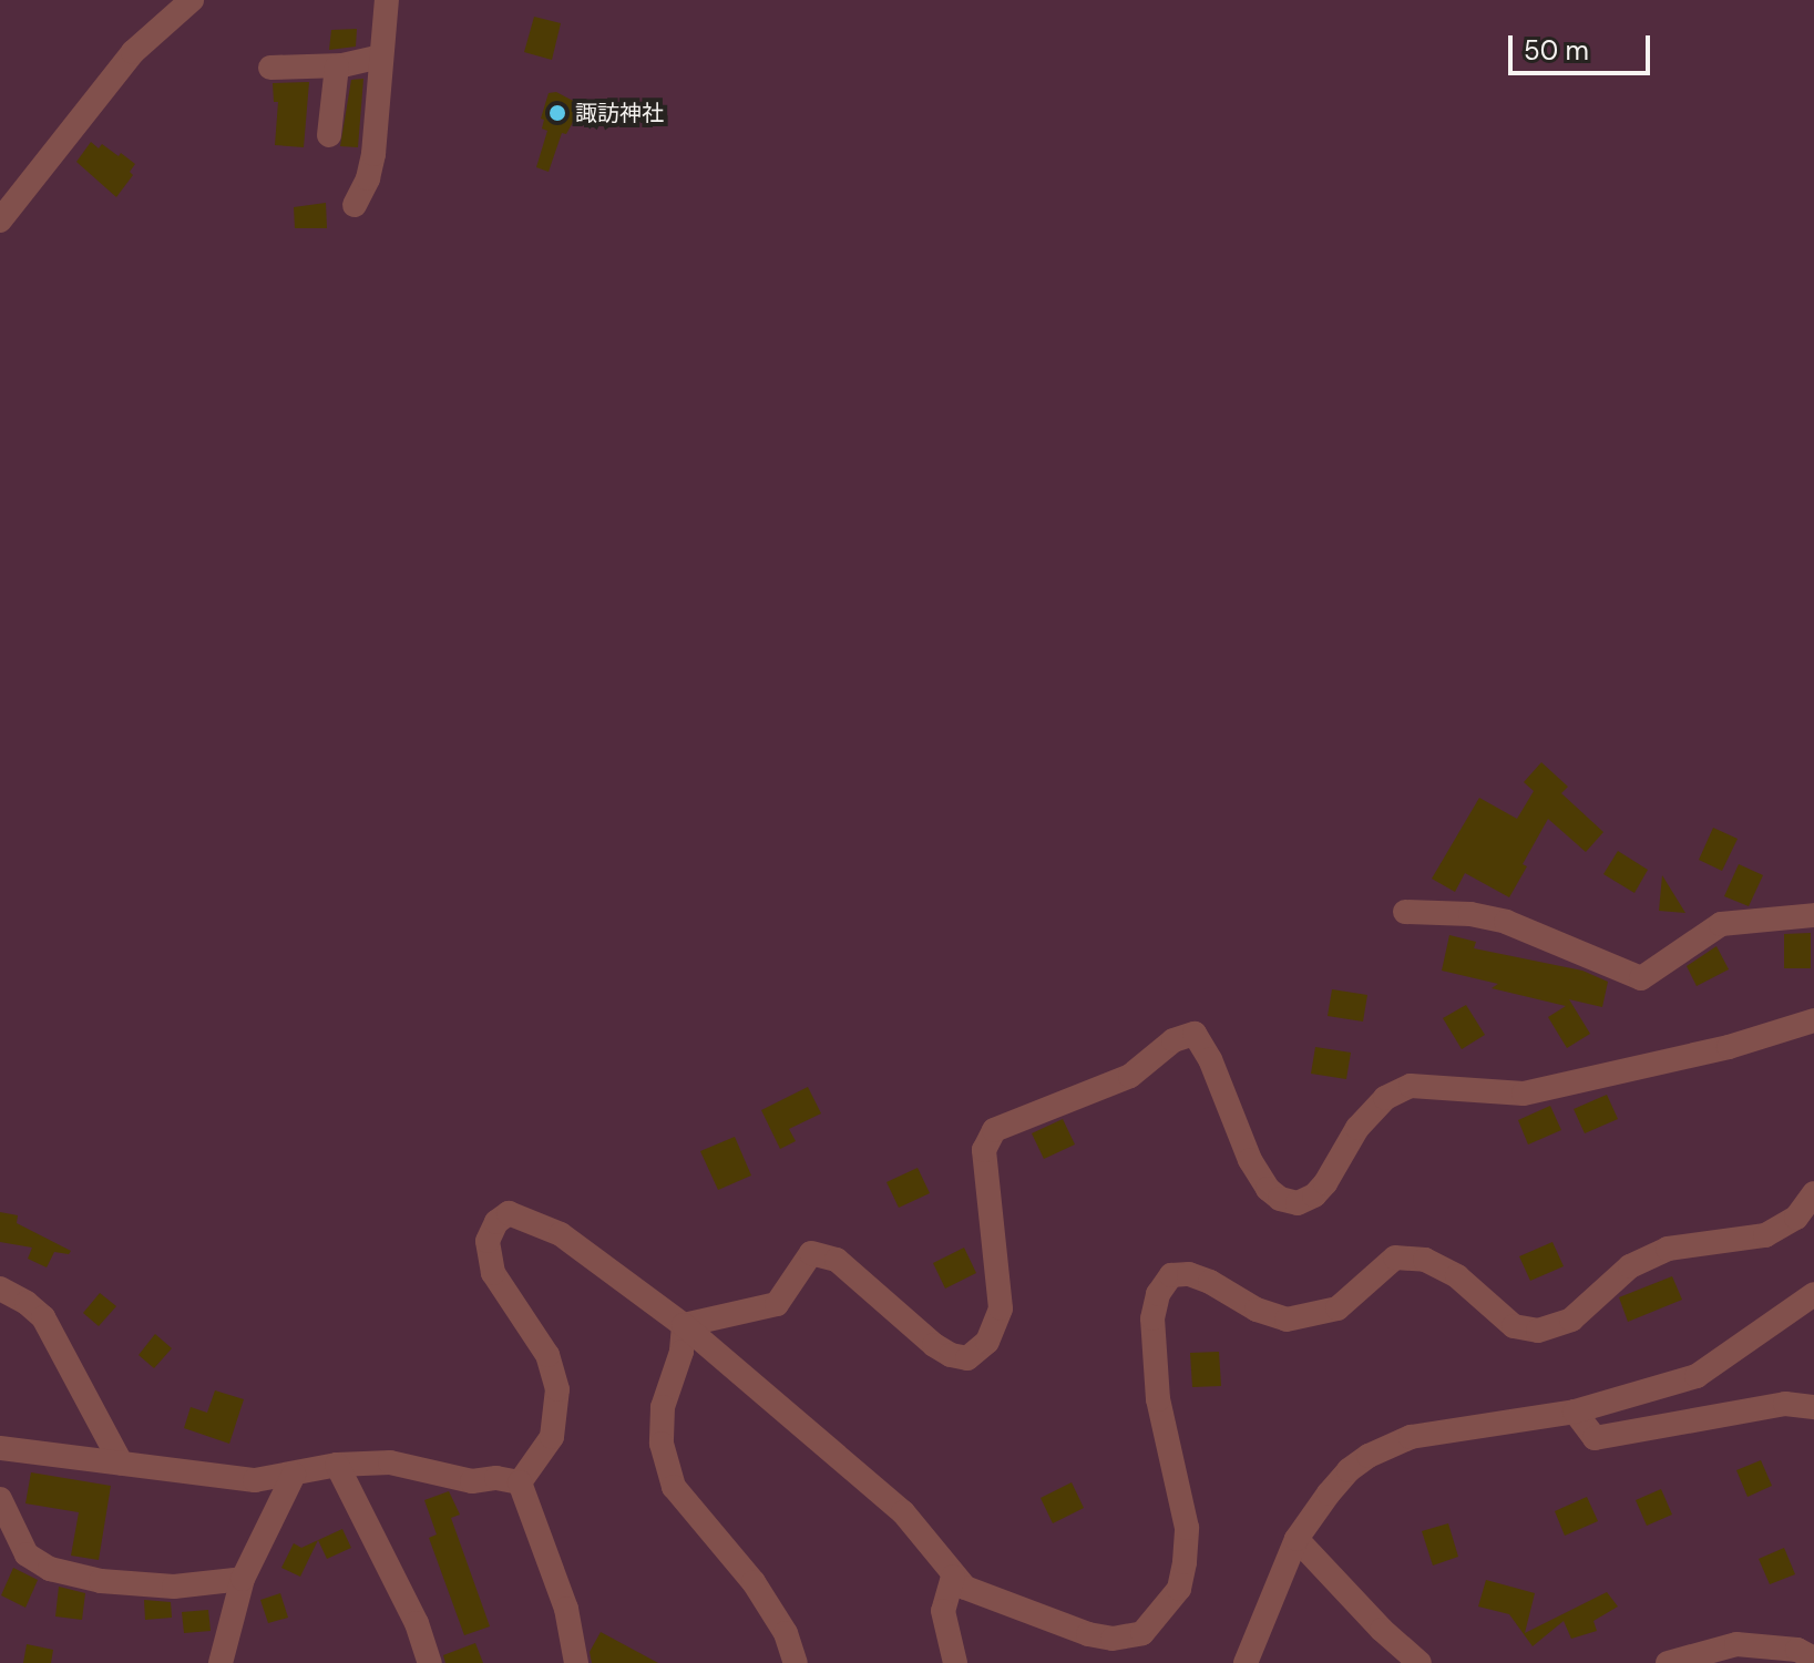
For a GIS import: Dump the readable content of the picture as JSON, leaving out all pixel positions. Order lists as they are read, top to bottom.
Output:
{
  "places": ["諏訪神社"],
  "scale_bar": "50 m"
}
